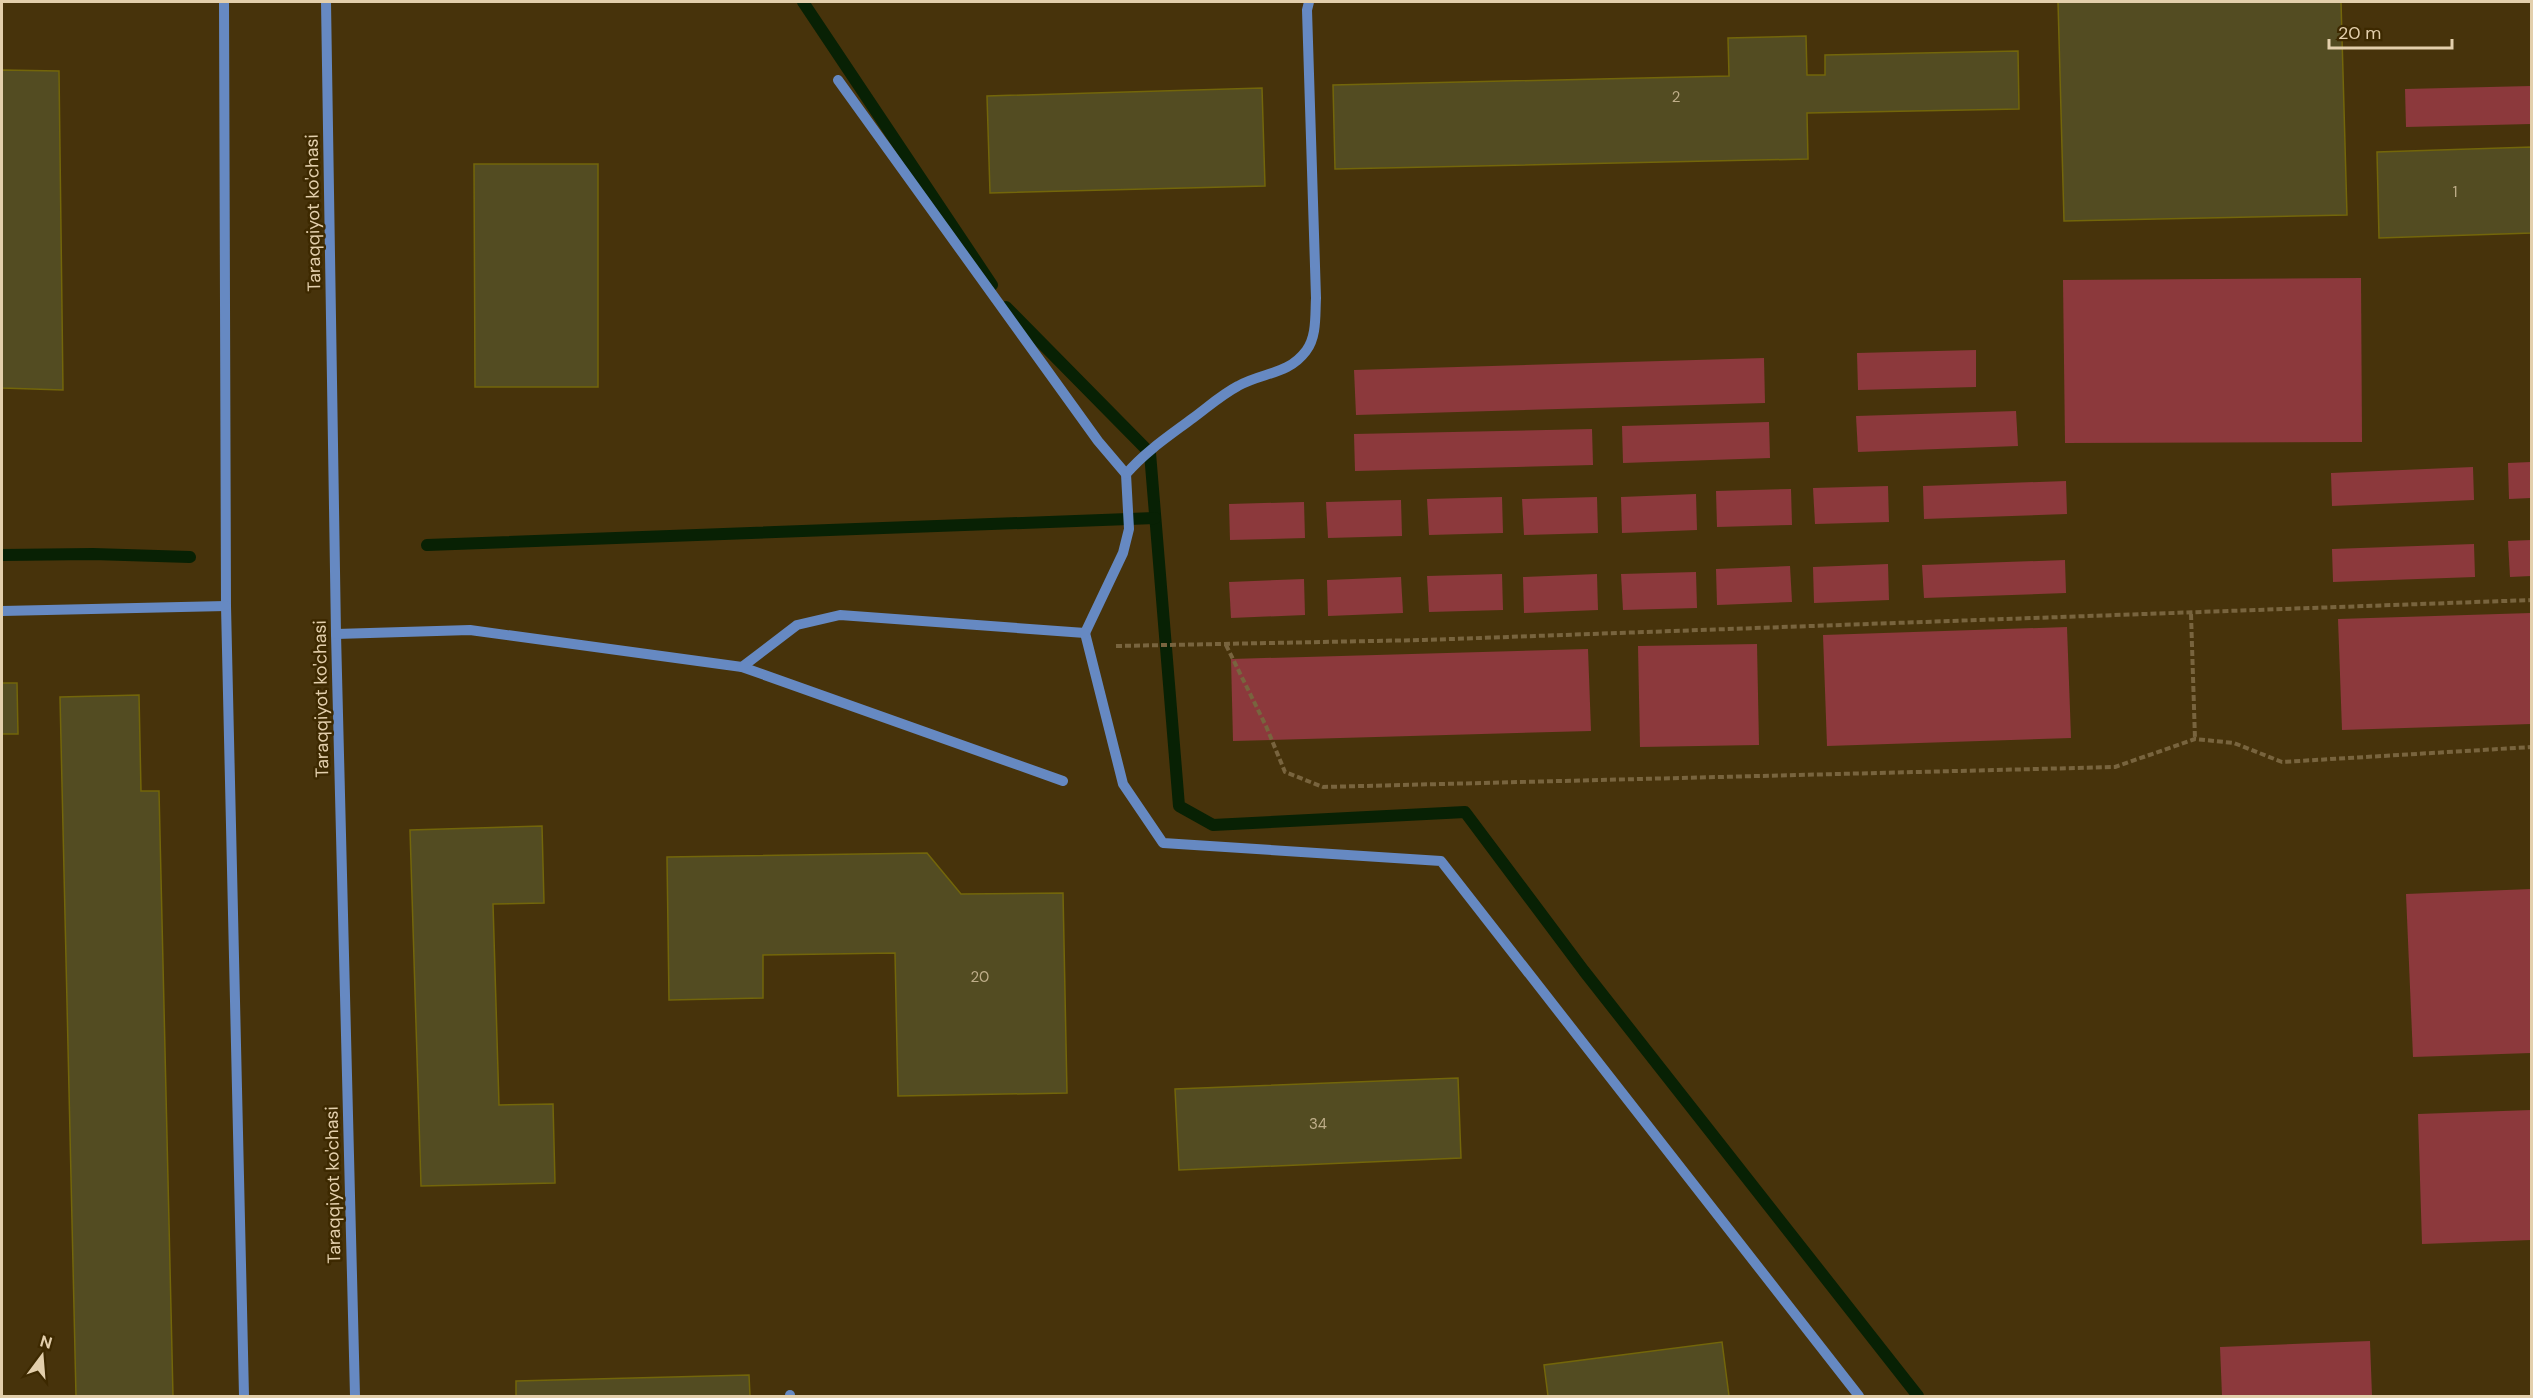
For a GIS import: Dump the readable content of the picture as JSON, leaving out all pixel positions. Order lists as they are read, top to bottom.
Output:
{
  "streets": {
    "street": ["Taraqqiyot ko'chasi"]
  },
  "house_numbers": [
    "2",
    "1",
    "20",
    "34"
  ],
  "scale_bar": "20 m",
  "north": "top"
}
